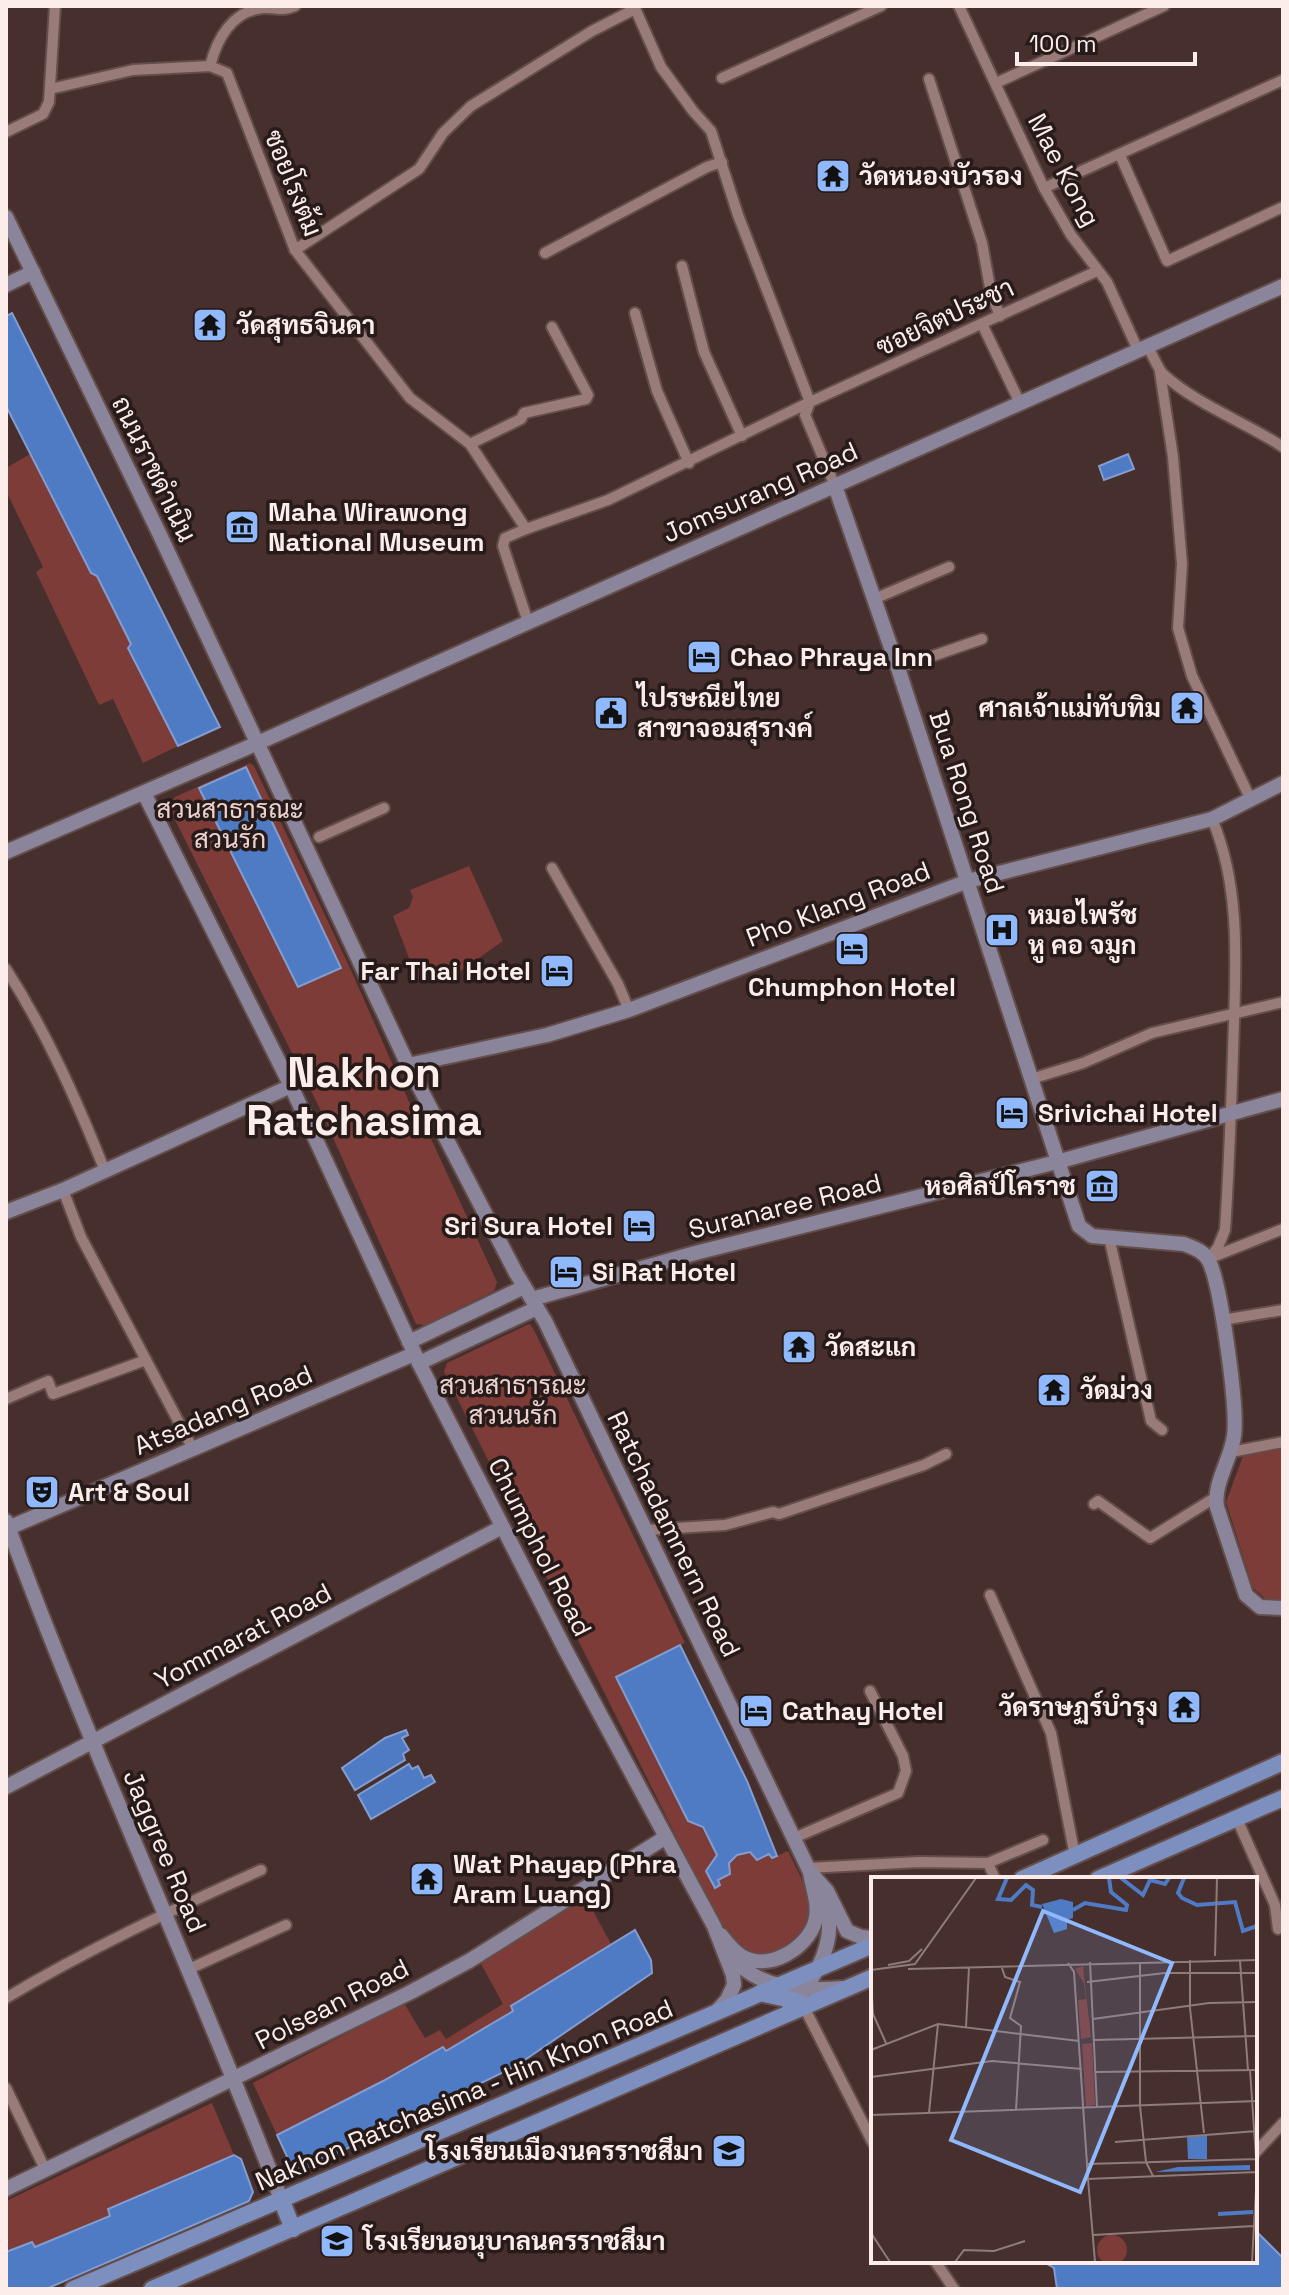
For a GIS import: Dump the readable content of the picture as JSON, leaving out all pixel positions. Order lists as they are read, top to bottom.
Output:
{
  "streets": {
    "main road": [
      "ถนนราชดำเนิน",
      "Jomsurang Road",
      "Bua Rong Road",
      "Pho Klang Road",
      "Suranaree Road",
      "Atsadang Road",
      "Ratchadamnern Road",
      "Chumphol Road",
      "Yommarat Road",
      "Jaggree Road",
      "Polsean Road",
      "Nakhon Ratchasima - Hin Khon Road"
    ],
    "street": ["Mae Kong", "ซอยโรงต้ม", "ซอยจิตประชา"]
  },
  "crossings": [
    ["Mae Kong", "ซอยจิตประชา"],
    ["Mae Kong", "Jomsurang Road"],
    ["ซอยจิตประชา", "Bua Rong Road"],
    ["ถนนราชดำเนิน", "Jomsurang Road"],
    ["ถนนราชดำเนิน", "Ratchadamnern Road"],
    ["Jomsurang Road", "Bua Rong Road"],
    ["Jomsurang Road", "Ratchadamnern Road"],
    ["Jomsurang Road", "Chumphol Road"],
    ["Bua Rong Road", "Pho Klang Road"],
    ["Bua Rong Road", "Suranaree Road"],
    ["Pho Klang Road", "Ratchadamnern Road"],
    ["Suranaree Road", "Ratchadamnern Road"],
    ["Atsadang Road", "Chumphol Road"],
    ["Atsadang Road", "Jaggree Road"],
    ["Chumphol Road", "Yommarat Road"],
    ["Chumphol Road", "Polsean Road"],
    ["Chumphol Road", "Nakhon Ratchasima - Hin Khon Road"],
    ["Yommarat Road", "Jaggree Road"],
    ["Jaggree Road", "Polsean Road"],
    ["Jaggree Road", "Nakhon Ratchasima - Hin Khon Road"]
  ],
  "districts": ["Nakhon Ratchasima"],
  "parks": ["สวนสาธารณะ สวนรัก", "สวนสาธารณะ สวนนรัก"],
  "places": {
    "temple": [
      "วัดหนองบัวรอง",
      "วัดสุทธจินดา",
      "ศาลเจ้าแม่ทับทิม",
      "วัดสะแก",
      "วัดม่วง",
      "วัดราษฏร์บำรุง",
      "Wat Phayap (Phra Aram Luang)"
    ],
    "museum": ["Maha Wirawong National Museum", "หอศิลป์โคราช"],
    "hotel": [
      "Chao Phraya Inn",
      "Chumphon Hotel",
      "Far Thai Hotel",
      "Srivichai Hotel",
      "Sri Sura Hotel",
      "Si Rat Hotel",
      "Cathay Hotel"
    ],
    "public building": ["ไปรษณียไทย สาขาจอมสุรางค์"],
    "hospital": ["หมอไพรัช หู คอ จมูก"],
    "theatre": ["Art & Soul"],
    "school or university": ["โรงเรียนเมืองนครราชสีมา", "โรงเรียนอนุบาลนครราชสีมา"]
  },
  "scale_bar": "100 m"
}
